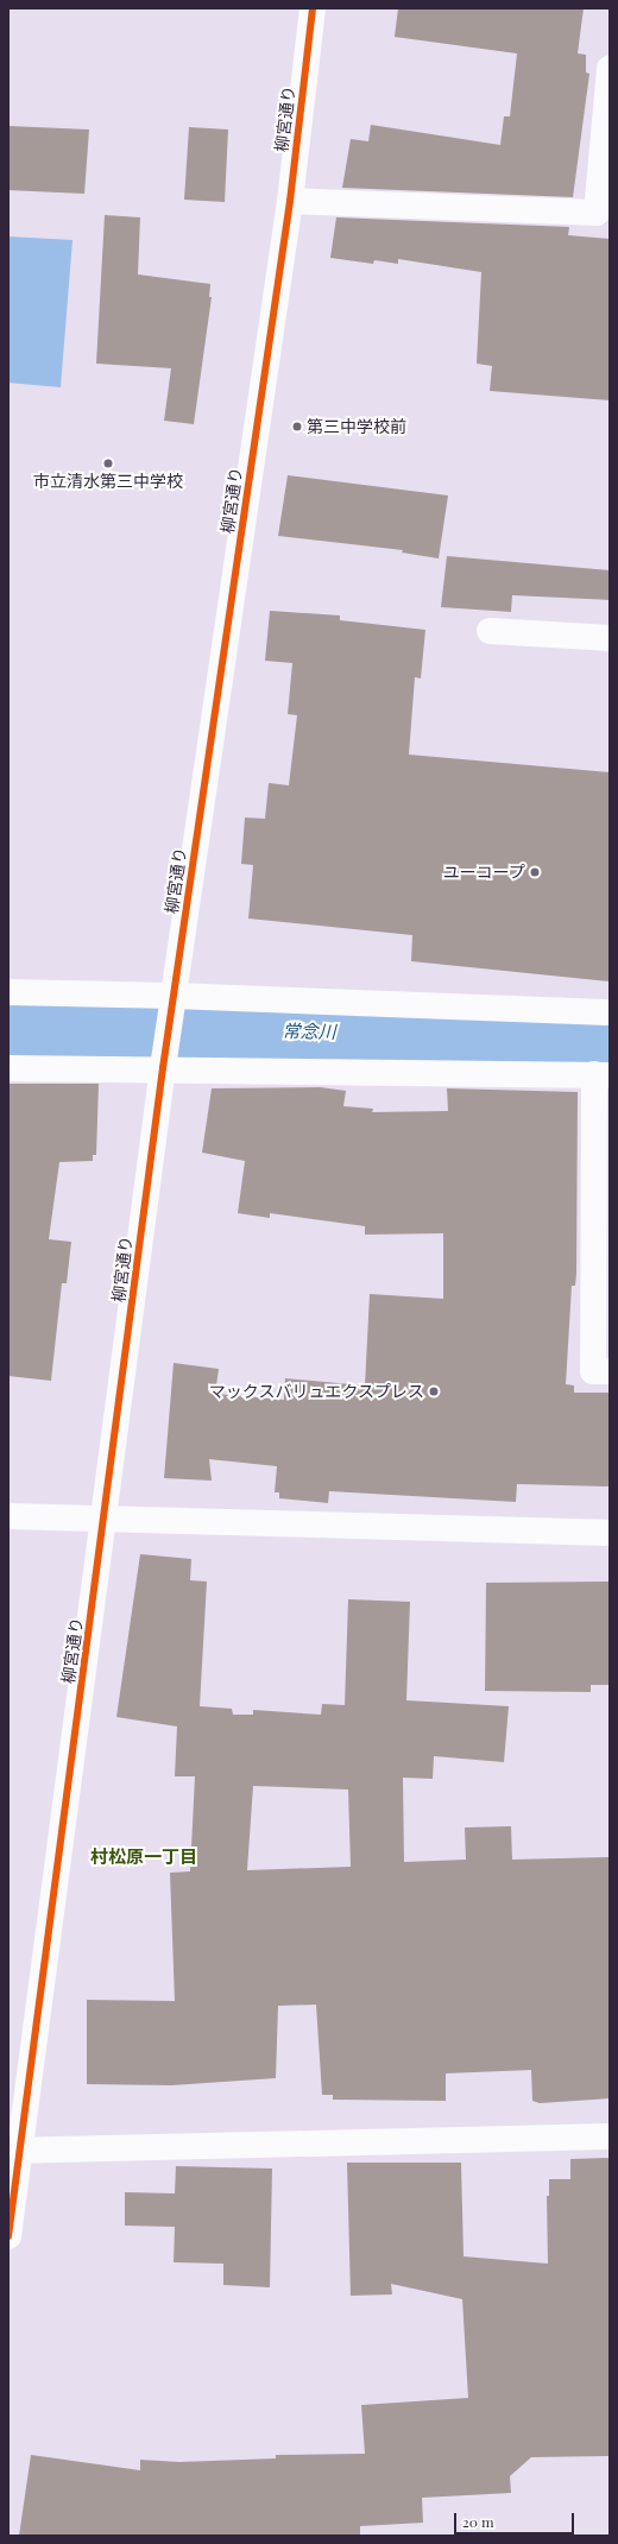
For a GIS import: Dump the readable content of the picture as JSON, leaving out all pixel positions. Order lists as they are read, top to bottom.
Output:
{
  "streets": {
    "street": ["柳宮通り"]
  },
  "districts": ["村松原一丁目"],
  "water": ["常念川"],
  "places": [
    "第三中学校前",
    "市立清水第三中学校",
    "ユーコープ",
    "マックスバリュエクスプレス"
  ],
  "scale_bar": "20 m"
}
